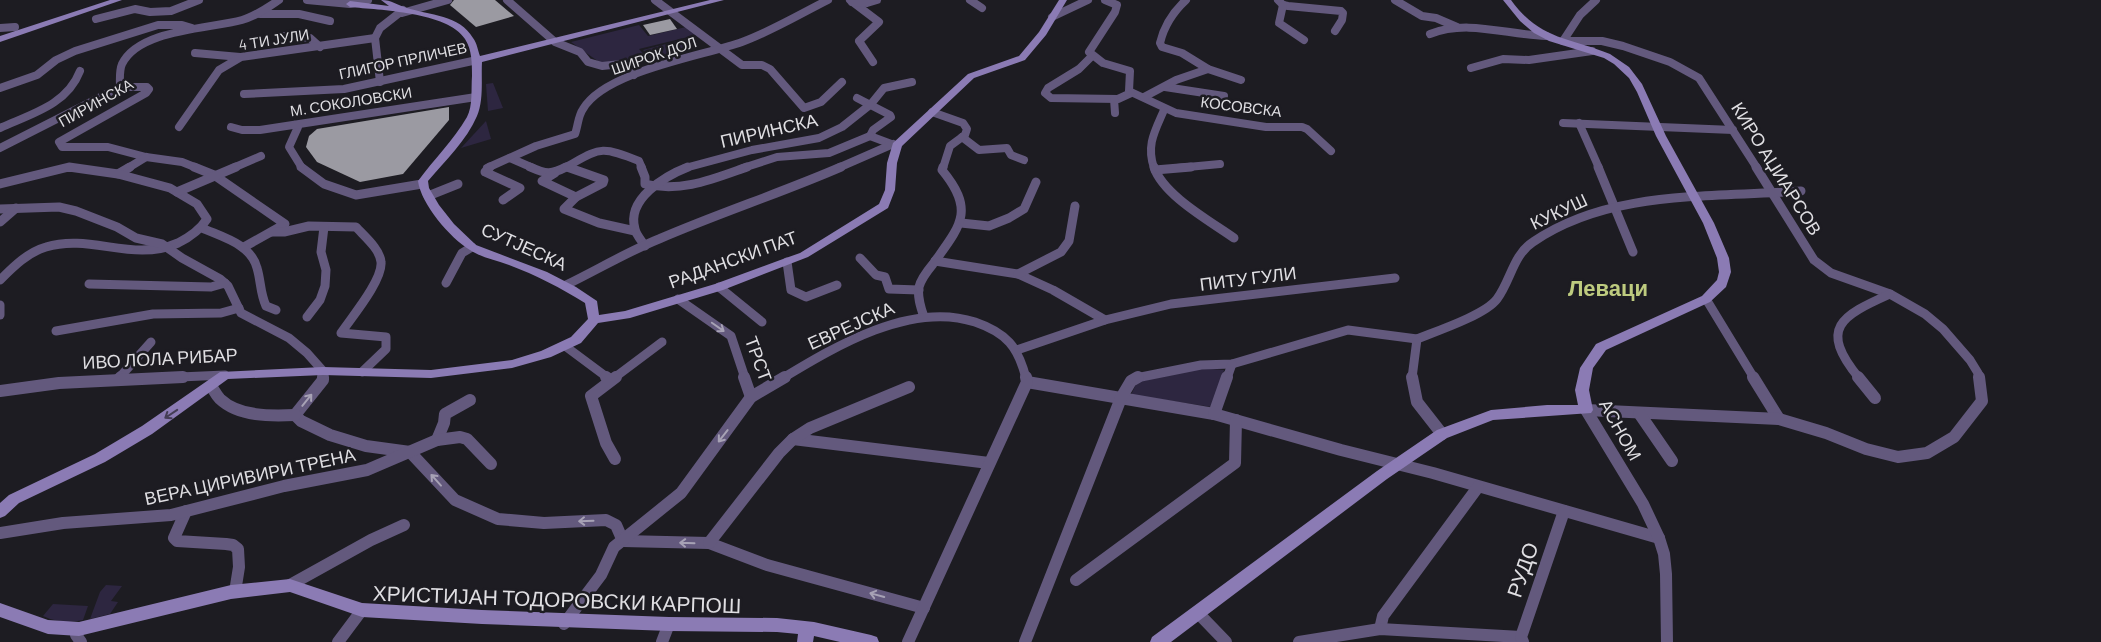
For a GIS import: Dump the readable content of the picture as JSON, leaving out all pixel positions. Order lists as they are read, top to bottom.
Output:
{
  "streets": {
    "street": [
      "4 ТИ ЈУЛИ",
      "ШИРОК ДОЛ",
      "ГЛИГОР ПРЛИЧЕВ",
      "М. СОКОЛОВСКИ",
      "ПИРИНСКА",
      "КОСОВСКА",
      "КИРО АЏИАРСОВ",
      "КУКУШ",
      "СУТЈЕСКА",
      "РАДАНСКИ ПАТ",
      "ПИТУ ГУЛИ",
      "ЕВРЕЈСКА",
      "ИВО ЛОЛА РИБАР",
      "ТРСТ",
      "АСНОМ",
      "ВЕРА ЦИРИВИРИ ТРЕНА",
      "РУДО",
      "ХРИСТИЈАН ТОДОРОВСКИ КАРПОШ"
    ]
  },
  "crossings": [
    ["КИРО АЏИАРСОВ", "КУКУШ"],
    ["КИРО АЏИАРСОВ", "АСНОМ"],
    ["КУКУШ", "АСНОМ"],
    ["СУТЈЕСКА", "РАДАНСКИ ПАТ"],
    ["РАДАНСКИ ПАТ", "ТРСТ"],
    ["ПИТУ ГУЛИ", "ЕВРЕЈСКА"],
    ["ЕВРЕЈСКА", "ТРСТ"]
  ],
  "districts": ["Леваци"]
}
